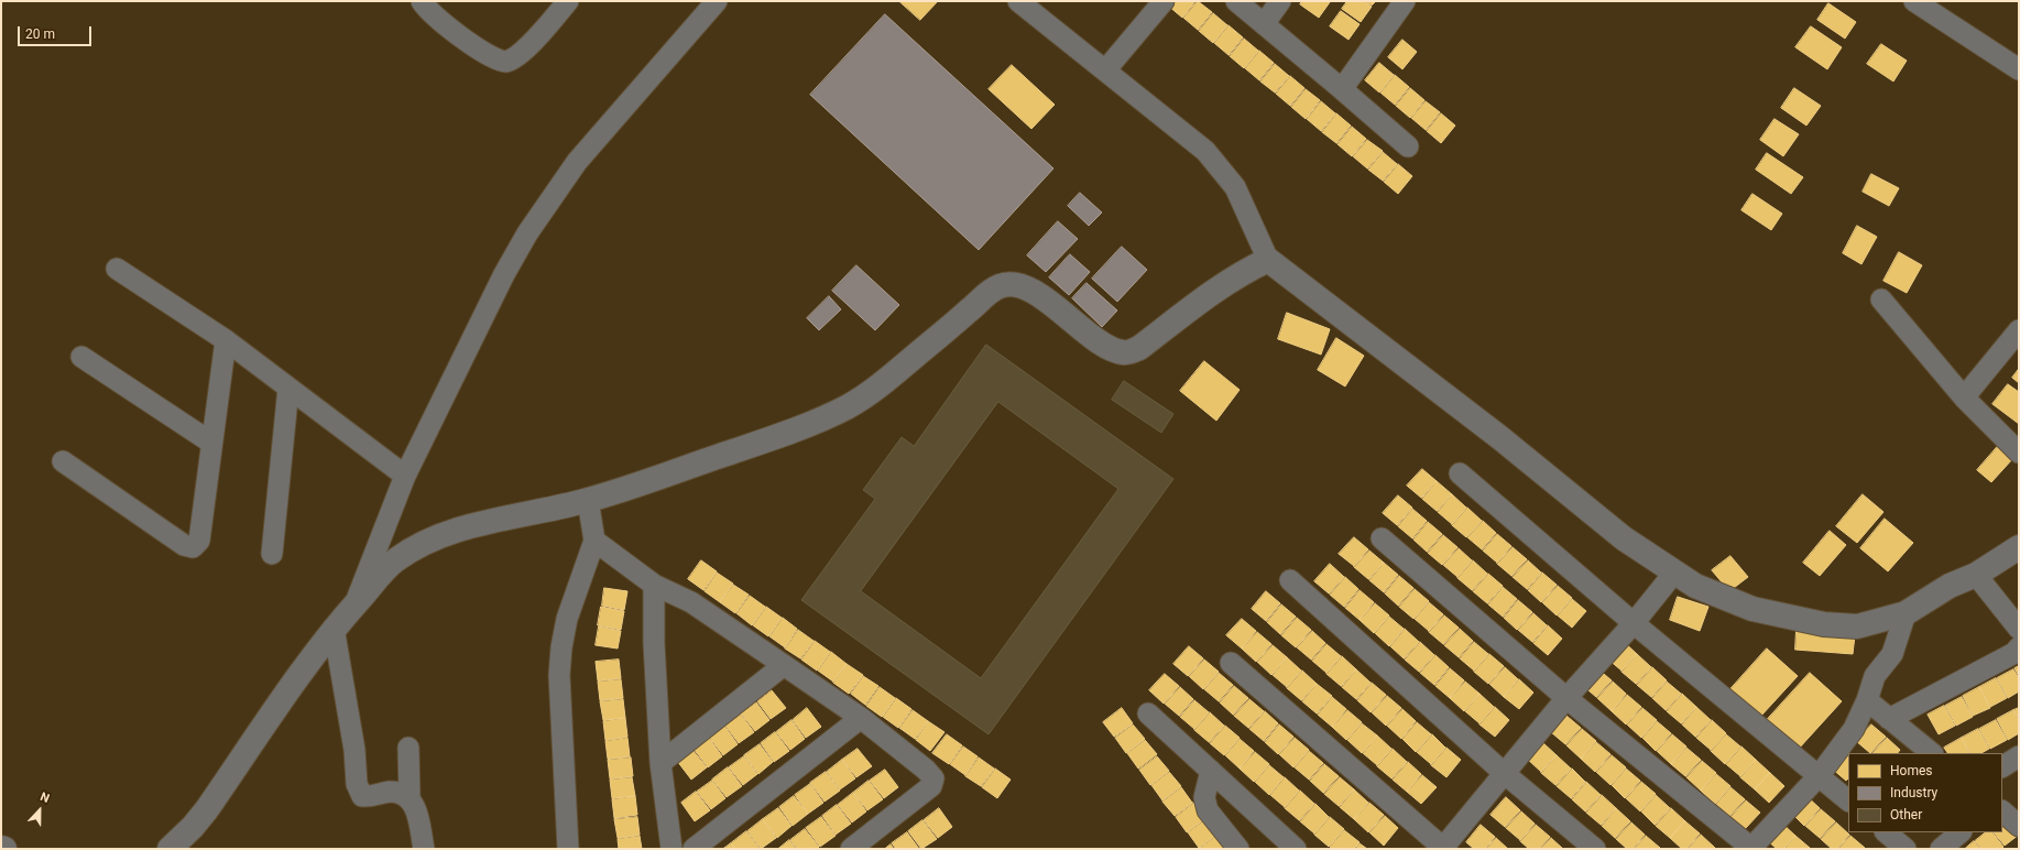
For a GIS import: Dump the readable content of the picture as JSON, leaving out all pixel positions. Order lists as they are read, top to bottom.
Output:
{
  "legend": ["Homes", "Industry", "Other"],
  "scale_bar": "20 m",
  "north": "top"
}
